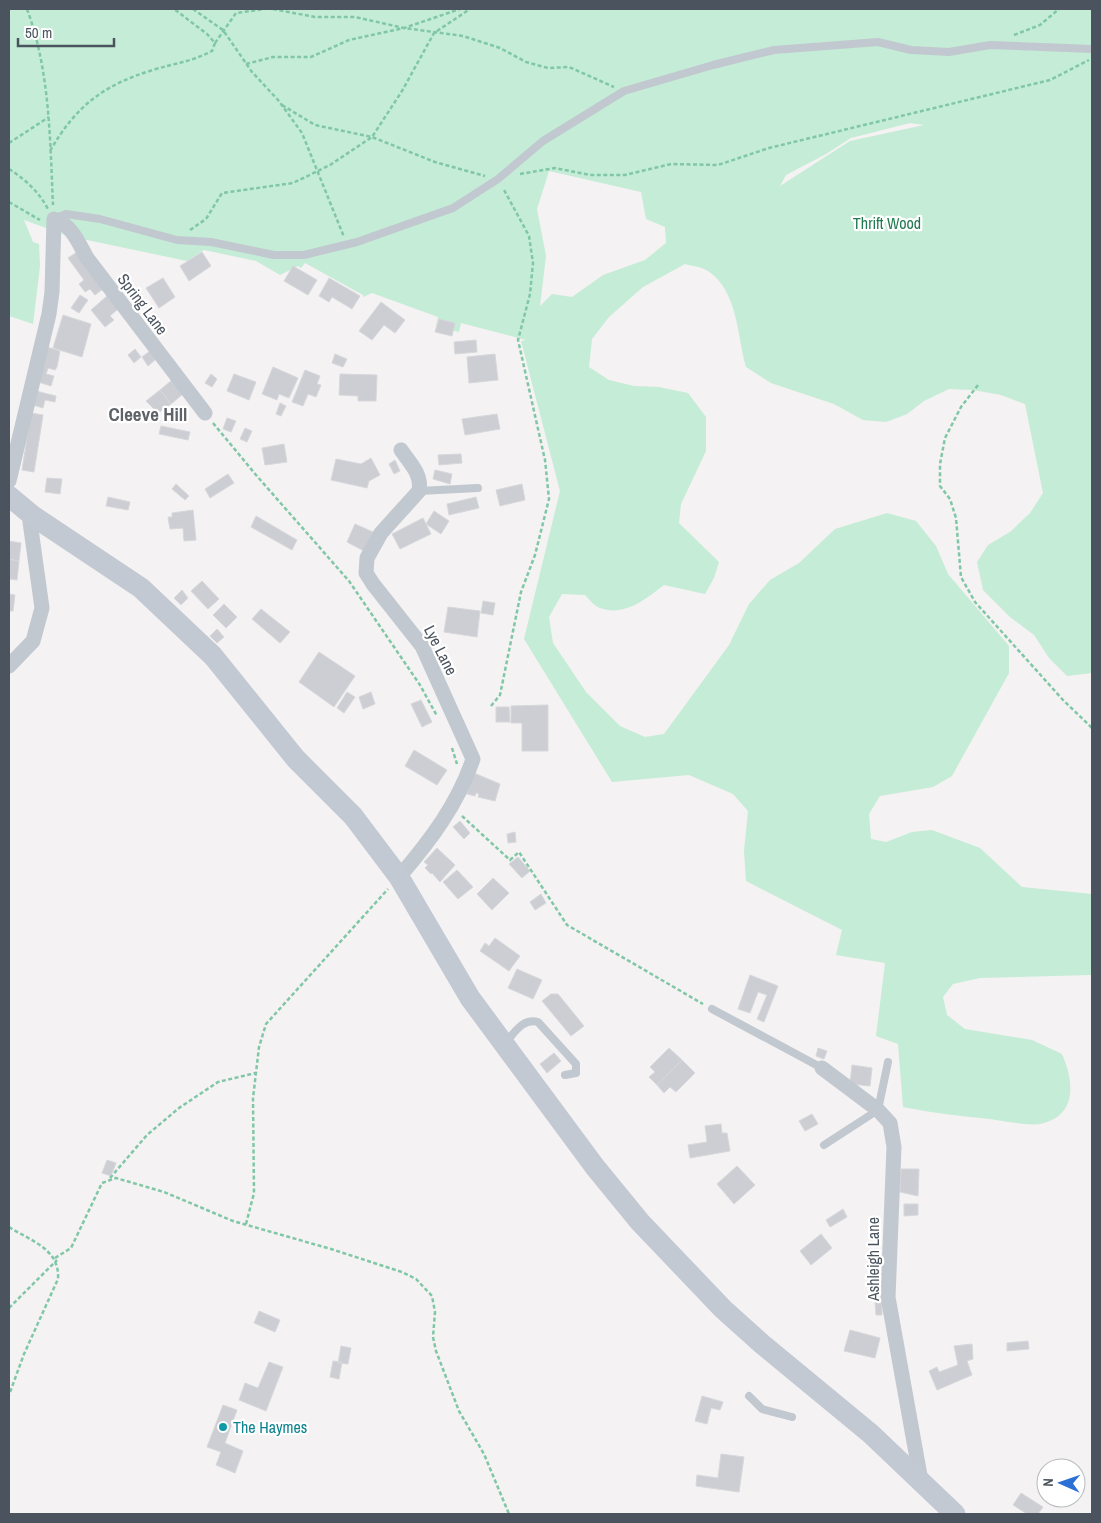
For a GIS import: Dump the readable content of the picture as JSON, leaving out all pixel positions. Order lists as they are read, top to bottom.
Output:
{
  "streets": {
    "street": ["Spring Lane", "Lye Lane", "Ashleigh Lane"]
  },
  "districts": ["Cleeve Hill"],
  "parks": ["Thrift Wood"],
  "places": ["The Haymes"],
  "scale_bar": "50 m",
  "north": "left"
}
